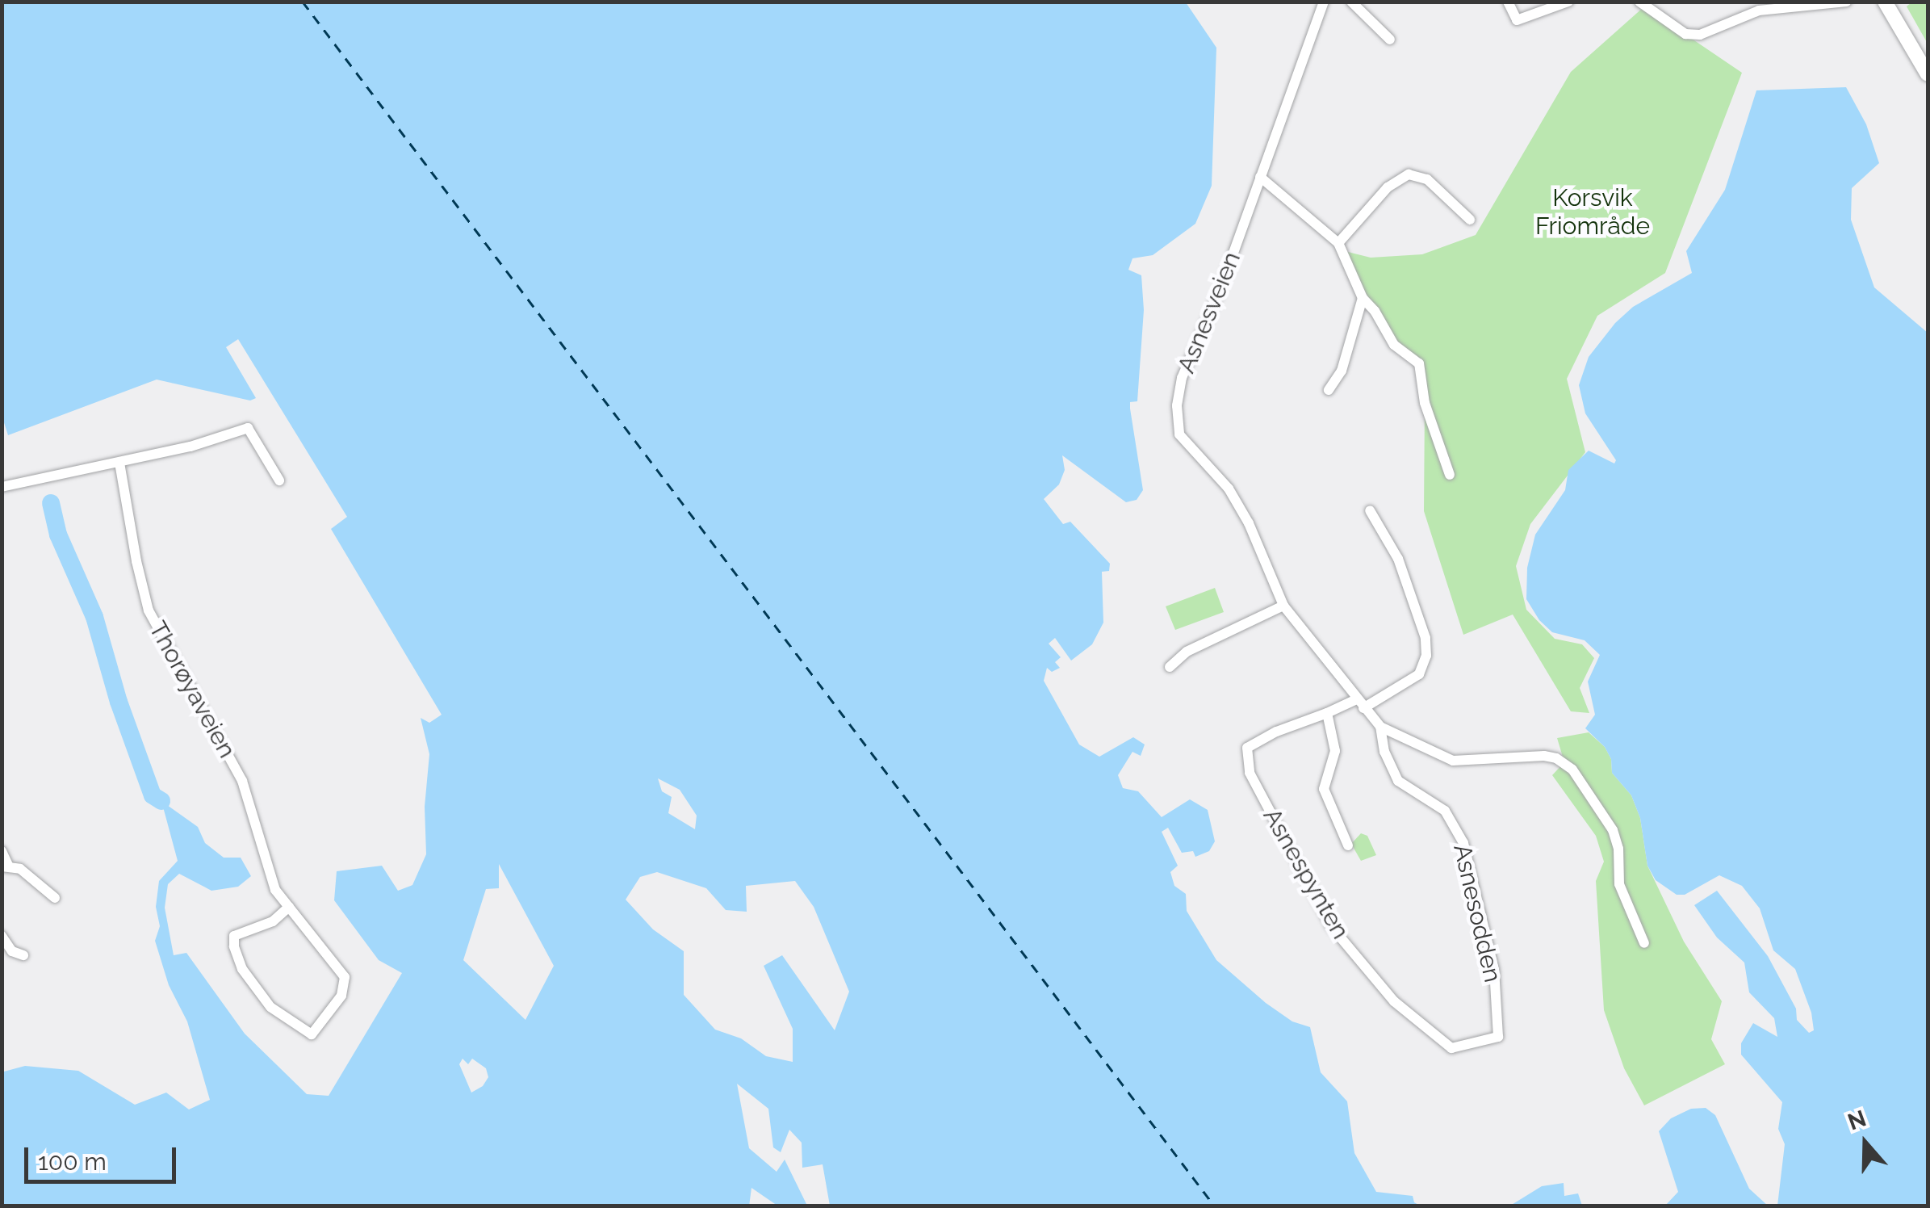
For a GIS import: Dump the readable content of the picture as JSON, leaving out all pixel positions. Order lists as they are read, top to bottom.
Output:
{
  "streets": {
    "street": [
      "Asnesveien",
      "Thorøyaveien",
      "Asnespynten",
      "Asnesodden"
    ]
  },
  "crossings": [
    ["Asnesveien", "Asnespynten"],
    ["Asnesveien", "Asnesodden"],
    ["Asnespynten", "Asnesodden"]
  ],
  "parks": ["Korsvik Friområde"],
  "scale_bar": "100 m",
  "north": "top"
}
